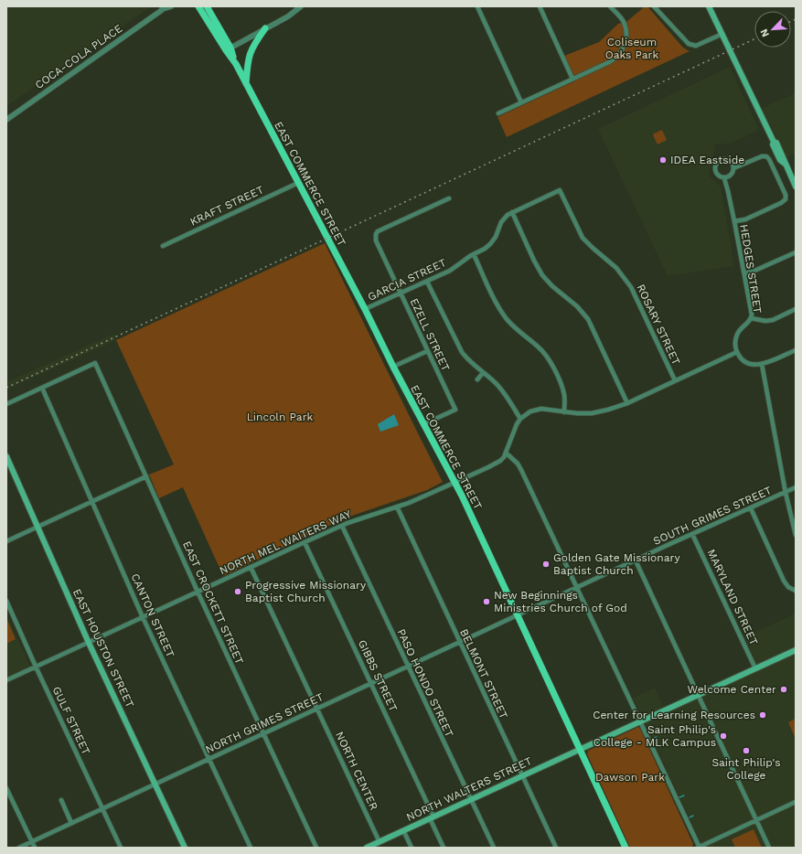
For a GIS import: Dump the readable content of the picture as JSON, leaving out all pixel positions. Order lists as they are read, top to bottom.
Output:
{
  "streets": {
    "main road": ["EAST COMMERCE STREET", "EAST HOUSTON STREET", "NORTH WALTERS STREET"],
    "street": [
      "COCA-COLA PLACE",
      "KRAFT STREET",
      "HEDGES STREET",
      "GARCIA STREET",
      "ROSARY STREET",
      "EZELL STREET",
      "SOUTH GRIMES STREET",
      "NORTH MEL WAITERS WAY",
      "MARYLAND STREET",
      "EAST CROCKETT STREET",
      "CANTON STREET",
      "BELMONT STREET",
      "GIBBS STREET",
      "PASO HONDO STREET",
      "GULF STREET",
      "NORTH GRIMES STREET",
      "NORTH CENTER"
    ]
  },
  "crossings": [
    ["EAST COMMERCE STREET", "KRAFT STREET"],
    ["EAST COMMERCE STREET", "GARCIA STREET"],
    ["EAST COMMERCE STREET", "EZELL STREET"],
    ["EAST COMMERCE STREET", "SOUTH GRIMES STREET"],
    ["EAST COMMERCE STREET", "NORTH MEL WAITERS WAY"],
    ["EAST COMMERCE STREET", "NORTH GRIMES STREET"],
    ["EAST COMMERCE STREET", "NORTH WALTERS STREET"],
    ["GARCIA STREET", "ROSARY STREET"],
    ["GARCIA STREET", "EZELL STREET"],
    ["SOUTH GRIMES STREET", "MARYLAND STREET"],
    ["SOUTH GRIMES STREET", "NORTH GRIMES STREET"],
    ["NORTH MEL WAITERS WAY", "EAST CROCKETT STREET"],
    ["NORTH MEL WAITERS WAY", "CANTON STREET"],
    ["NORTH MEL WAITERS WAY", "EAST HOUSTON STREET"],
    ["NORTH MEL WAITERS WAY", "BELMONT STREET"],
    ["NORTH MEL WAITERS WAY", "GIBBS STREET"],
    ["NORTH MEL WAITERS WAY", "PASO HONDO STREET"],
    ["NORTH MEL WAITERS WAY", "GULF STREET"],
    ["NORTH MEL WAITERS WAY", "NORTH CENTER"],
    ["MARYLAND STREET", "NORTH WALTERS STREET"],
    ["EAST CROCKETT STREET", "CANTON STREET"],
    ["EAST CROCKETT STREET", "NORTH GRIMES STREET"],
    ["CANTON STREET", "NORTH GRIMES STREET"],
    ["EAST HOUSTON STREET", "NORTH GRIMES STREET"],
    ["BELMONT STREET", "NORTH GRIMES STREET"],
    ["BELMONT STREET", "NORTH WALTERS STREET"],
    ["GIBBS STREET", "NORTH GRIMES STREET"],
    ["GIBBS STREET", "NORTH WALTERS STREET"],
    ["PASO HONDO STREET", "NORTH GRIMES STREET"],
    ["PASO HONDO STREET", "NORTH WALTERS STREET"],
    ["GULF STREET", "NORTH GRIMES STREET"],
    ["NORTH GRIMES STREET", "NORTH CENTER"],
    ["NORTH CENTER", "NORTH WALTERS STREET"]
  ],
  "parks": ["Coliseum Oaks Park", "Lincoln Park", "Dawson Park"],
  "places": [
    "IDEA Eastside",
    "Golden Gate Missionary Baptist Church",
    "Progressive Missionary Baptist Church",
    "New Beginnings Ministries Church of God",
    "Welcome Center",
    "Center for Learning Resources",
    "Saint Philip's College - MLK Campus",
    "Saint Philip's College"
  ],
  "north": "bottom left"
}
